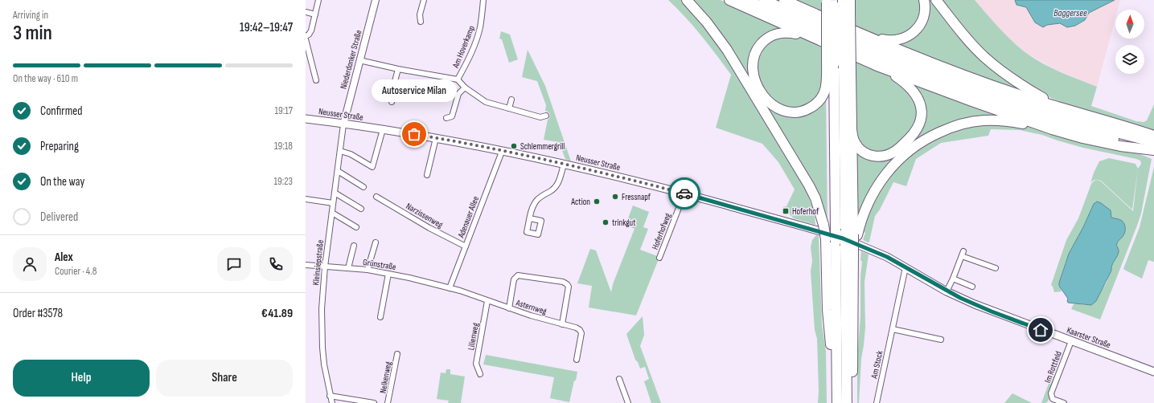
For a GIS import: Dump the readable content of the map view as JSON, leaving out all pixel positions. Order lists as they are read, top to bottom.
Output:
{
  "streets": {
    "main road": ["Neusser Straße", "Kaarster Straße"],
    "street": [
      "Am Hoverkamp",
      "Niederdonker Straße",
      "Narzissenweg",
      "Adenauer Allee",
      "Hoferhofweg",
      "Kleinsiepstraße",
      "Grünstraße",
      "Asternweg",
      "Lilienweg",
      "Am Stock",
      "Im Rottfeld",
      "Nelkenweg"
    ]
  },
  "crossings": [
    ["Am Hoverkamp", "Niederdonker Straße"],
    ["Niederdonker Straße", "Neusser Straße"],
    ["Niederdonker Straße", "Kleinsiepstraße"],
    ["Neusser Straße", "Adenauer Allee"],
    ["Neusser Straße", "Hoferhofweg"],
    ["Neusser Straße", "Kleinsiepstraße"],
    ["Neusser Straße", "Kaarster Straße"],
    ["Narzissenweg", "Adenauer Allee"],
    ["Adenauer Allee", "Grünstraße"],
    ["Adenauer Allee", "Asternweg"],
    ["Kleinsiepstraße", "Grünstraße"],
    ["Kleinsiepstraße", "Nelkenweg"],
    ["Grünstraße", "Asternweg"],
    ["Asternweg", "Lilienweg"],
    ["Kaarster Straße", "Am Stock"],
    ["Kaarster Straße", "Im Rottfeld"]
  ],
  "water": ["Baggersee"],
  "places": {
    "other": [
      "Autoservice Milan",
      "Schlemmergrill",
      "Fressnapf",
      "Action",
      "trinkgut"
    ],
    "transit": ["Hoferhof"]
  },
  "north": "top",
  "page": {
    "heading": ["3 min", "Arriving in", "19:42–19:47"],
    "panel": [
      "Alex",
      "Courier · 4.8",
      "Order #3578",
      "€41.89"
    ],
    "bar": "On the way · 610 m",
    "bubble": "Autoservice Milan",
    "list": [
      ["Confirmed", "19:17"],
      ["Preparing", "19:18"],
      ["On the way", "19:23"],
      "Delivered"
    ],
    "buttons": ["Help", "Share"]
  }
}
